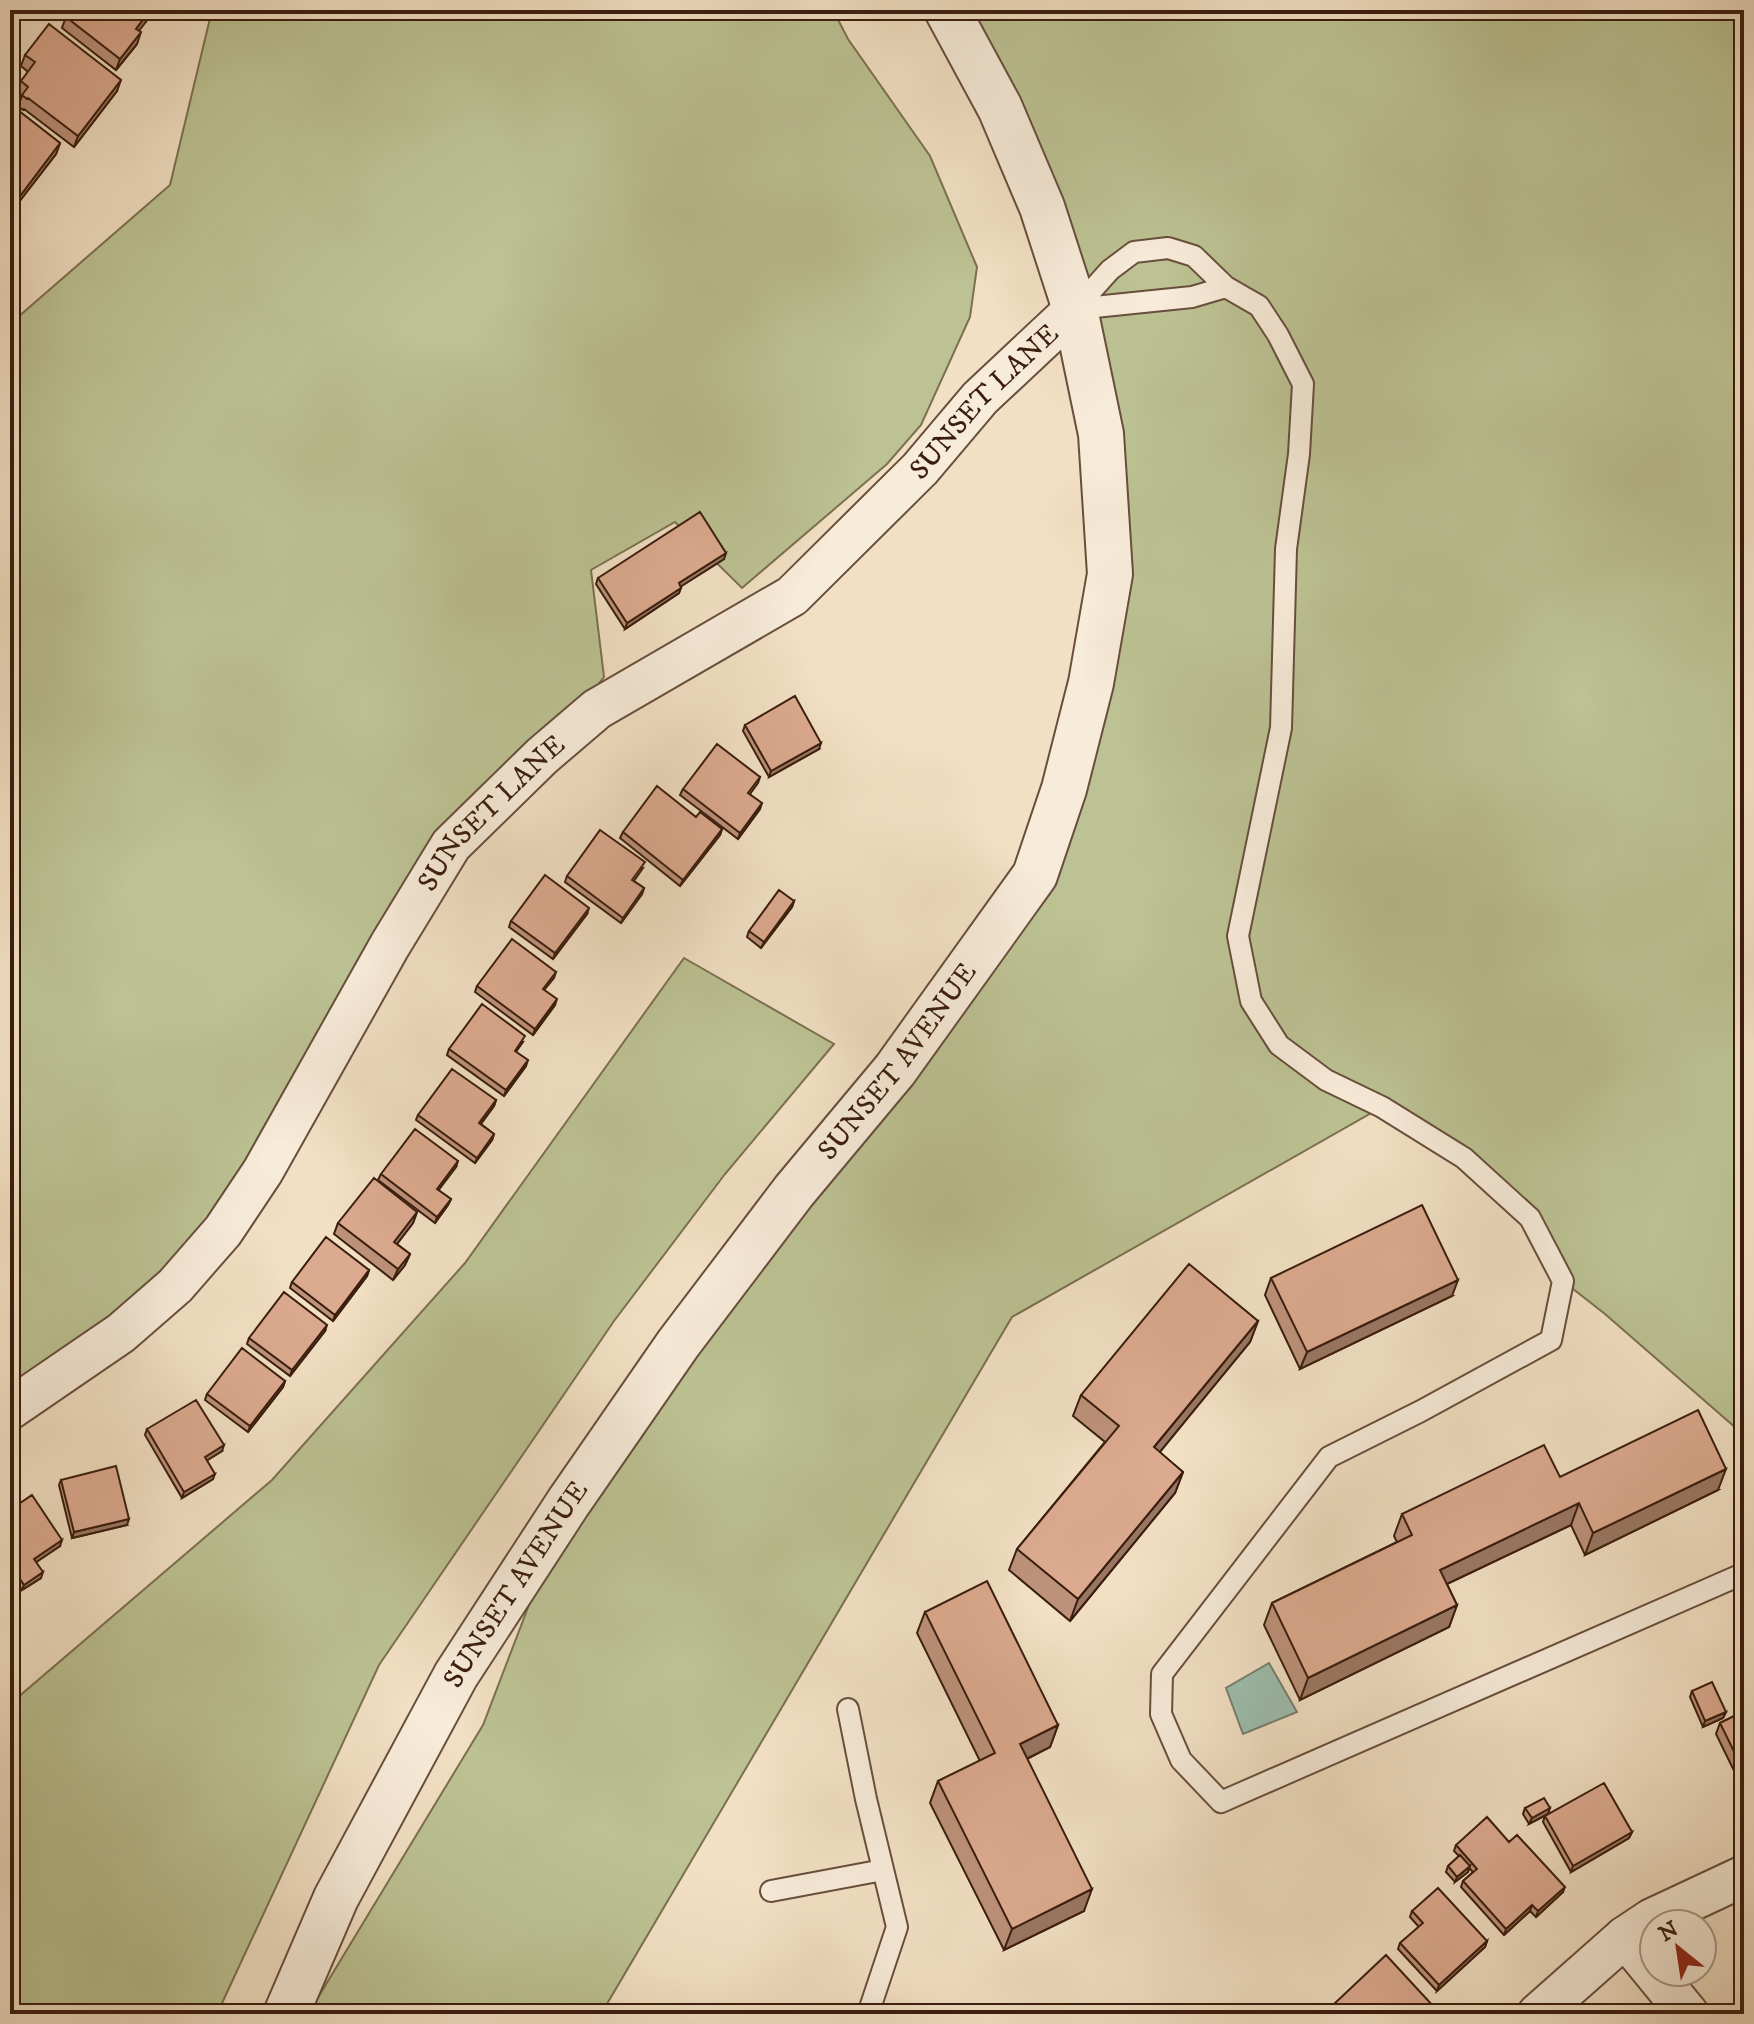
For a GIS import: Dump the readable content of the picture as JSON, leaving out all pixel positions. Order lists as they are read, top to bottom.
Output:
{
  "streets": {
    "street": ["SUNSET LANE", "SUNSET AVENUE"]
  },
  "crossings": [
    ["SUNSET LANE", "SUNSET AVENUE"]
  ],
  "north": "top left"
}
